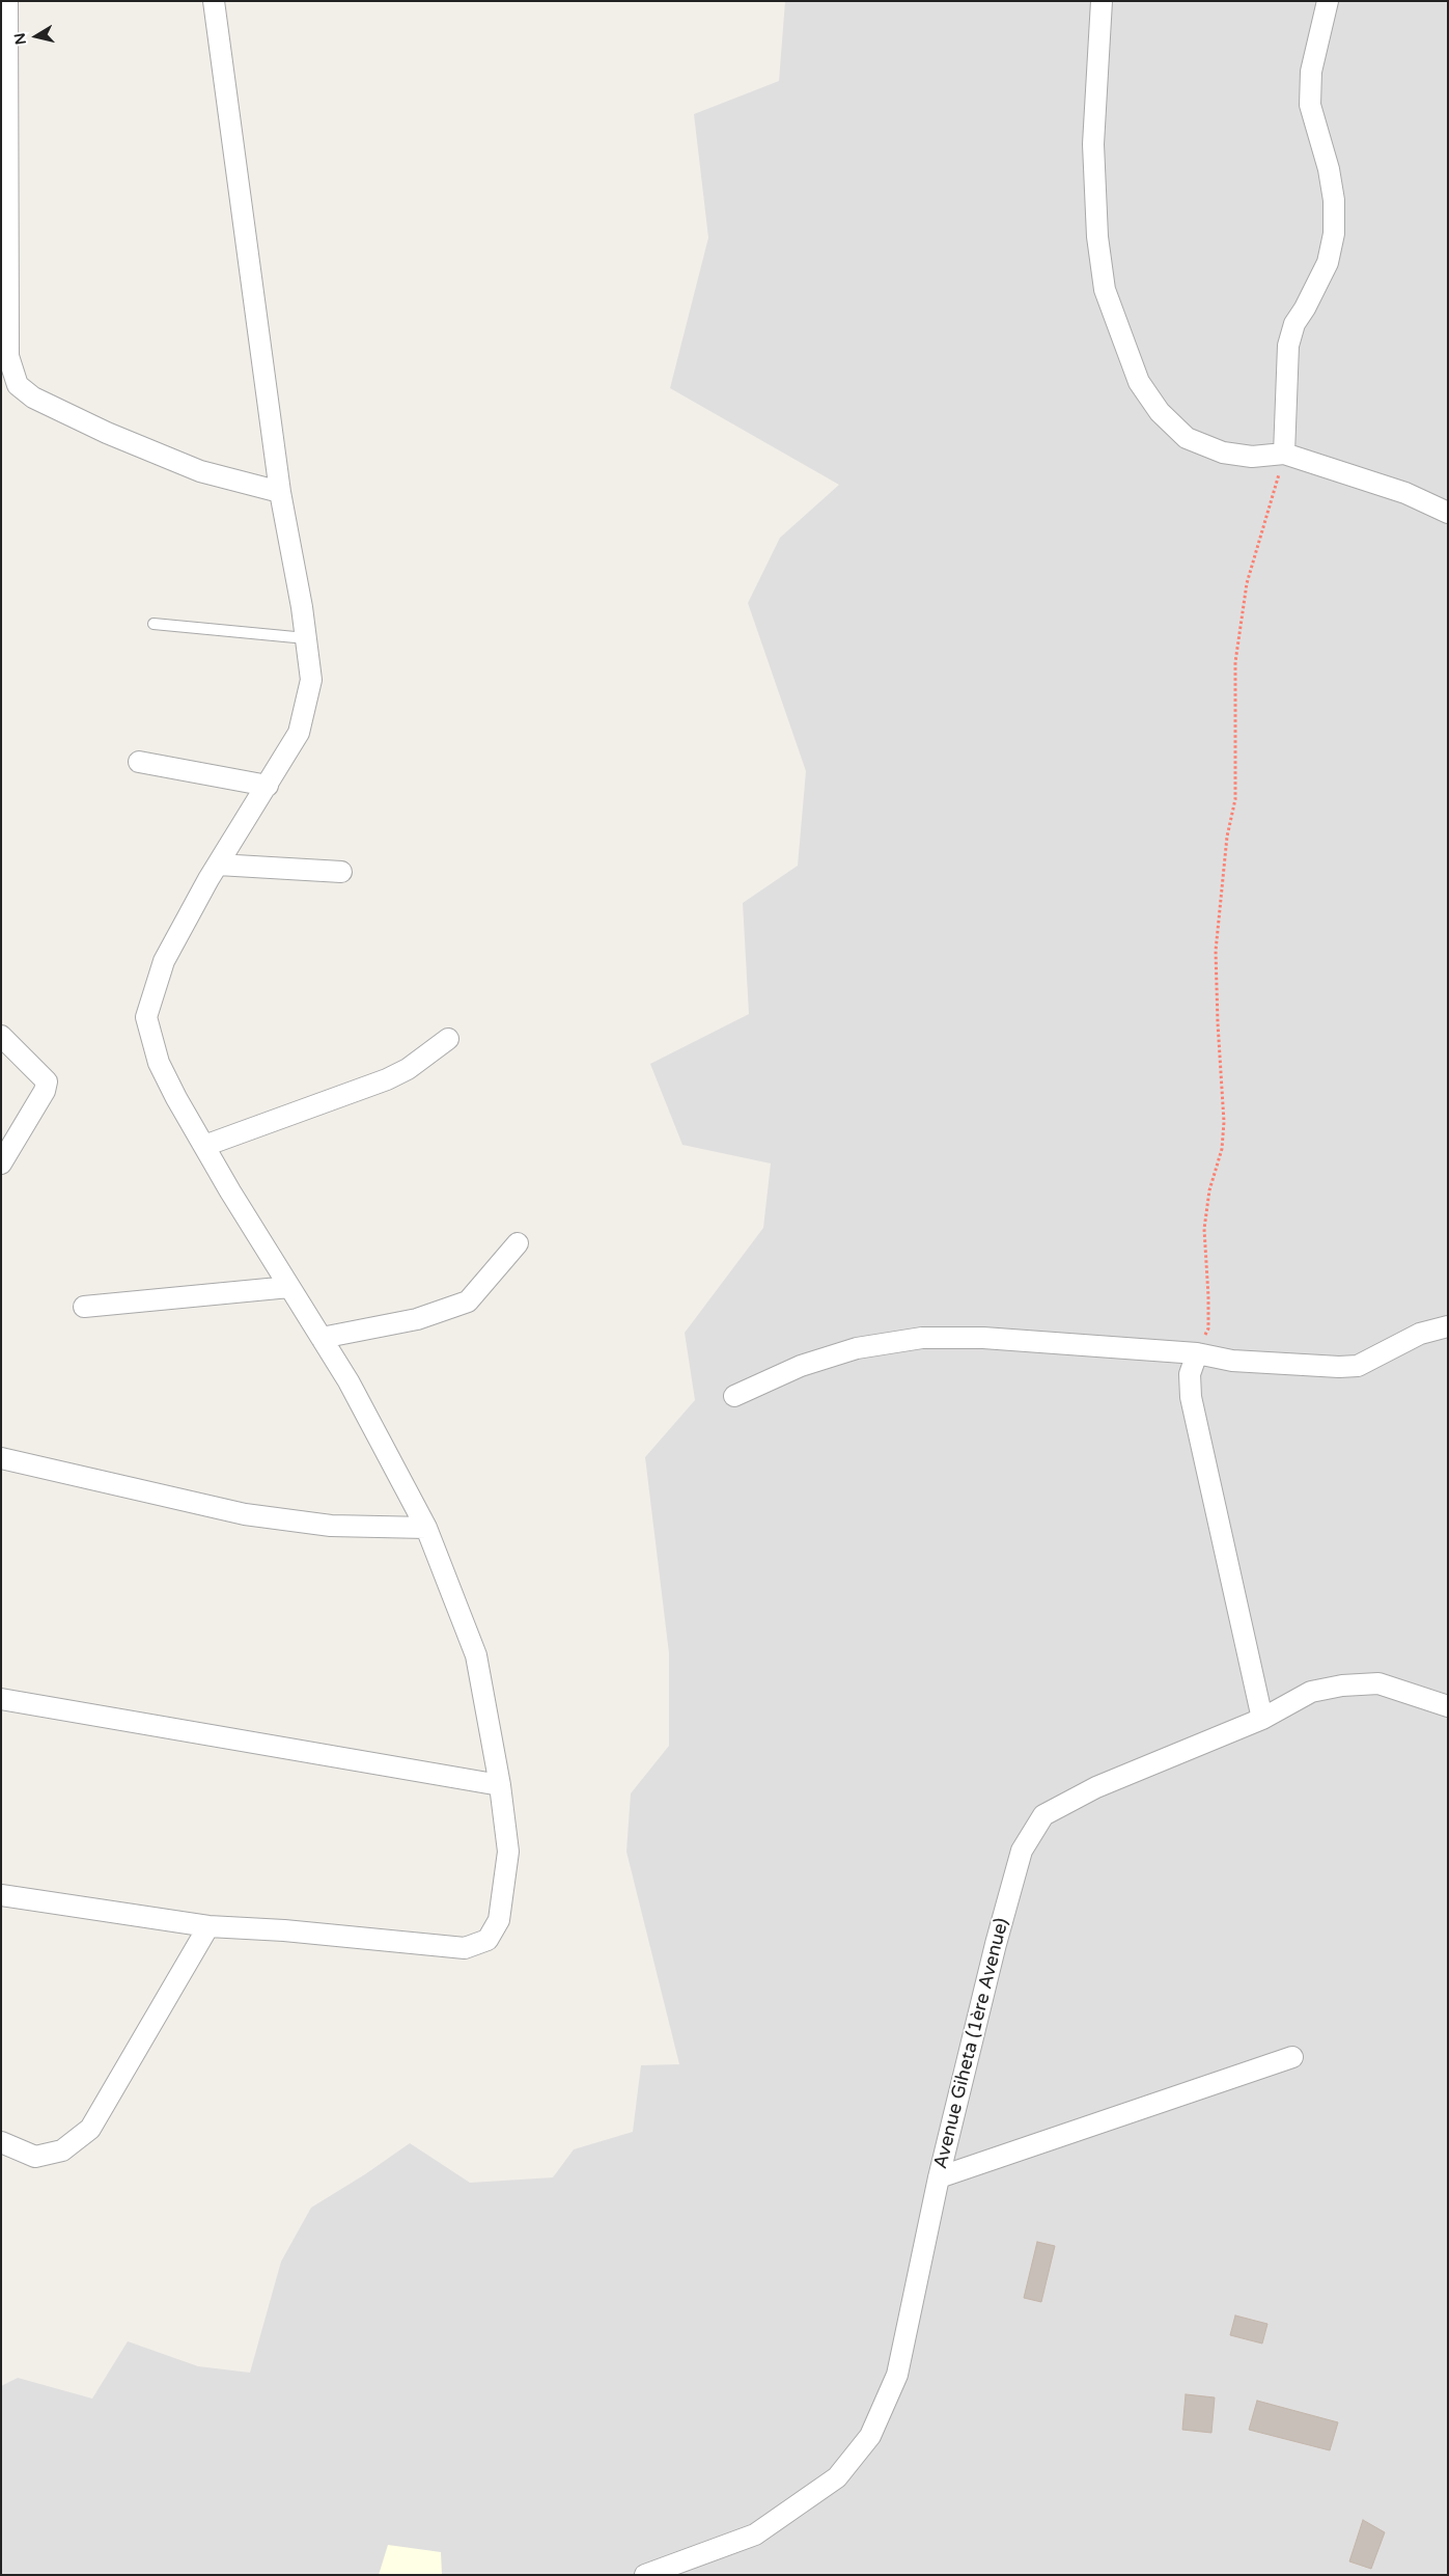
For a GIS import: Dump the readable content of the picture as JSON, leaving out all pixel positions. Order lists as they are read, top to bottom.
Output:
{
  "streets": {
    "street": ["Avenue Giheta (1ère Avenue)"]
  },
  "north": "left"
}
